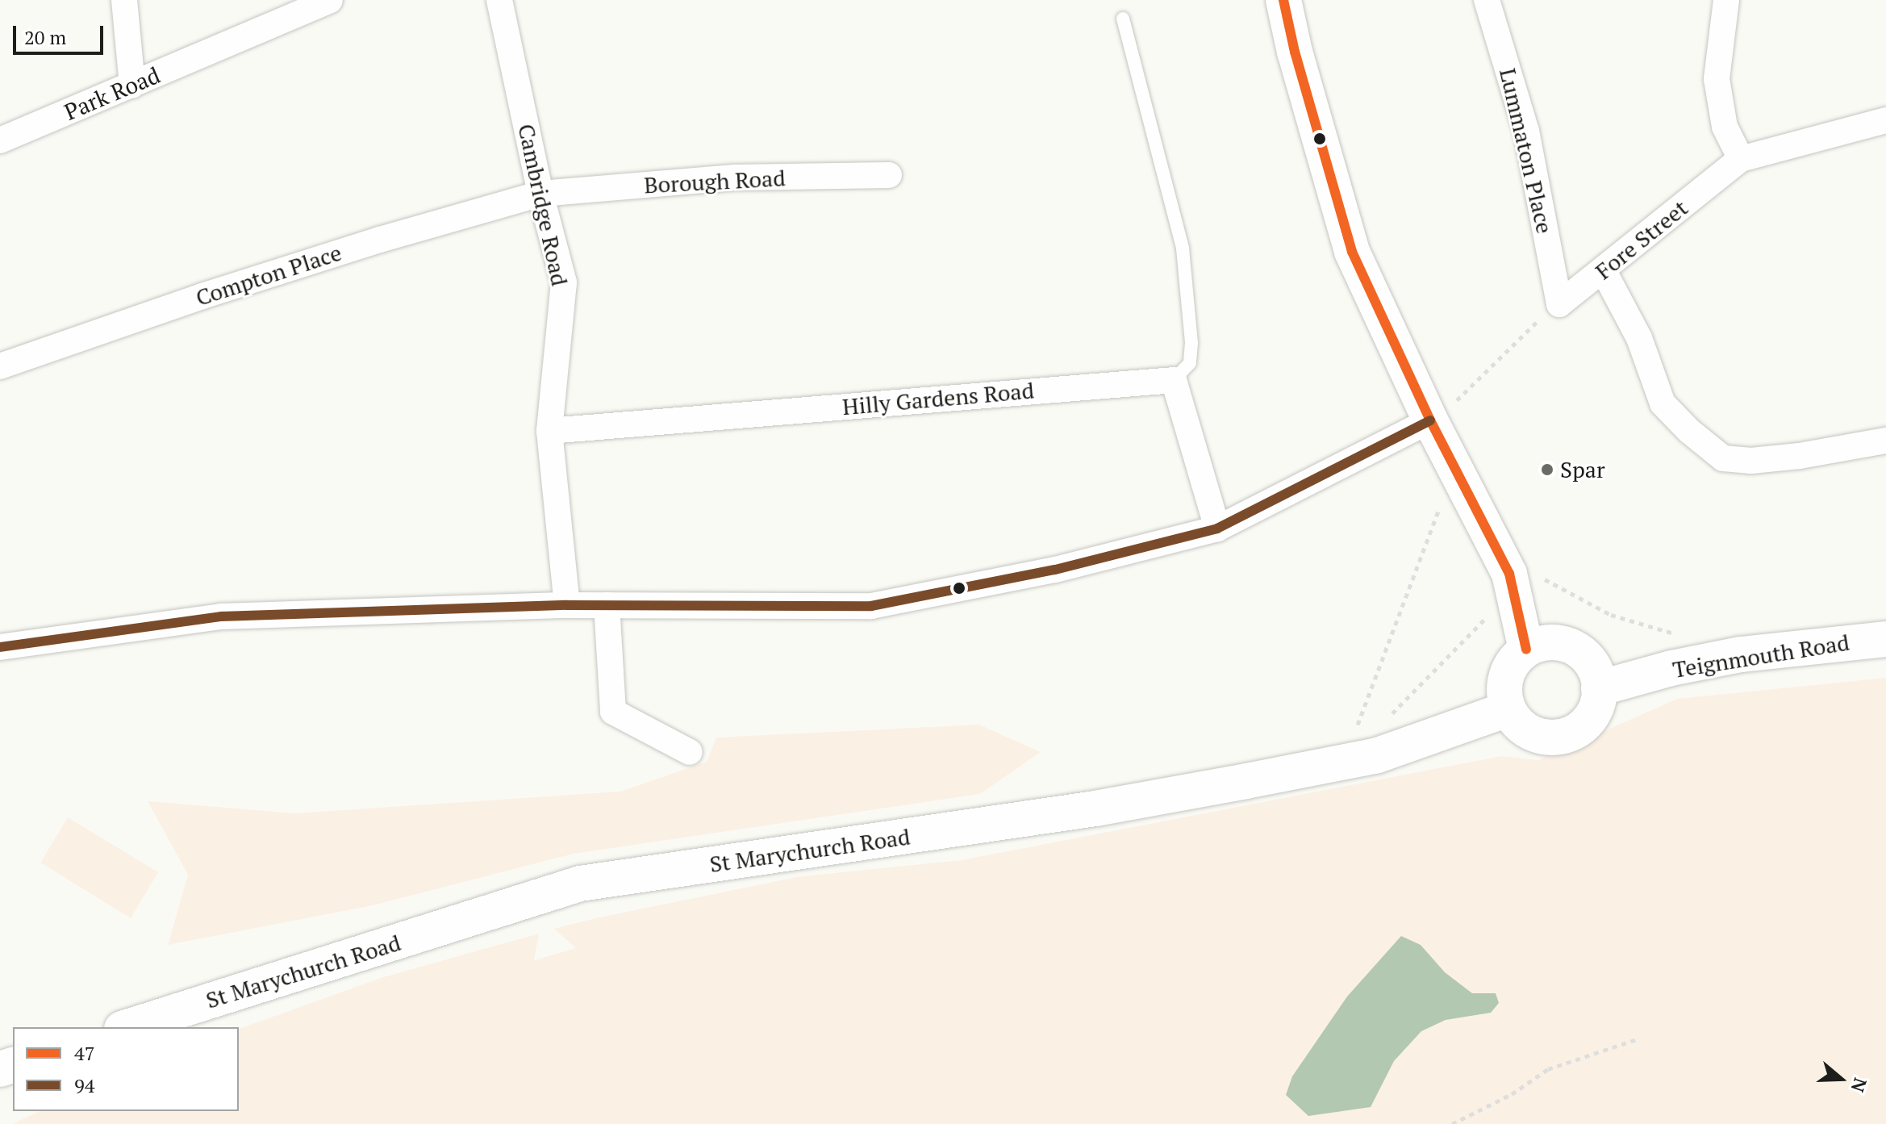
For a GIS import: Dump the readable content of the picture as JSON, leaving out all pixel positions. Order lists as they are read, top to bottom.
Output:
{
  "streets": {
    "main road": ["Teignmouth Road", "St Marychurch Road"],
    "street": [
      "Park Road",
      "Lummaton Place",
      "Borough Road",
      "Cambridge Road",
      "Fore Street",
      "Compton Place",
      "Hilly Gardens Road"
    ]
  },
  "crossings": [
    ["Lummaton Place", "Fore Street"],
    ["Borough Road", "Cambridge Road"],
    ["Borough Road", "Compton Place"],
    ["Cambridge Road", "Compton Place"],
    ["Cambridge Road", "Hilly Gardens Road"],
    ["Teignmouth Road", "St Marychurch Road"]
  ],
  "places": ["Spar"],
  "lines": ["transit line 47", "transit line 94"],
  "legend": ["47", "94"],
  "scale_bar": "20 m",
  "north": "right"
}
